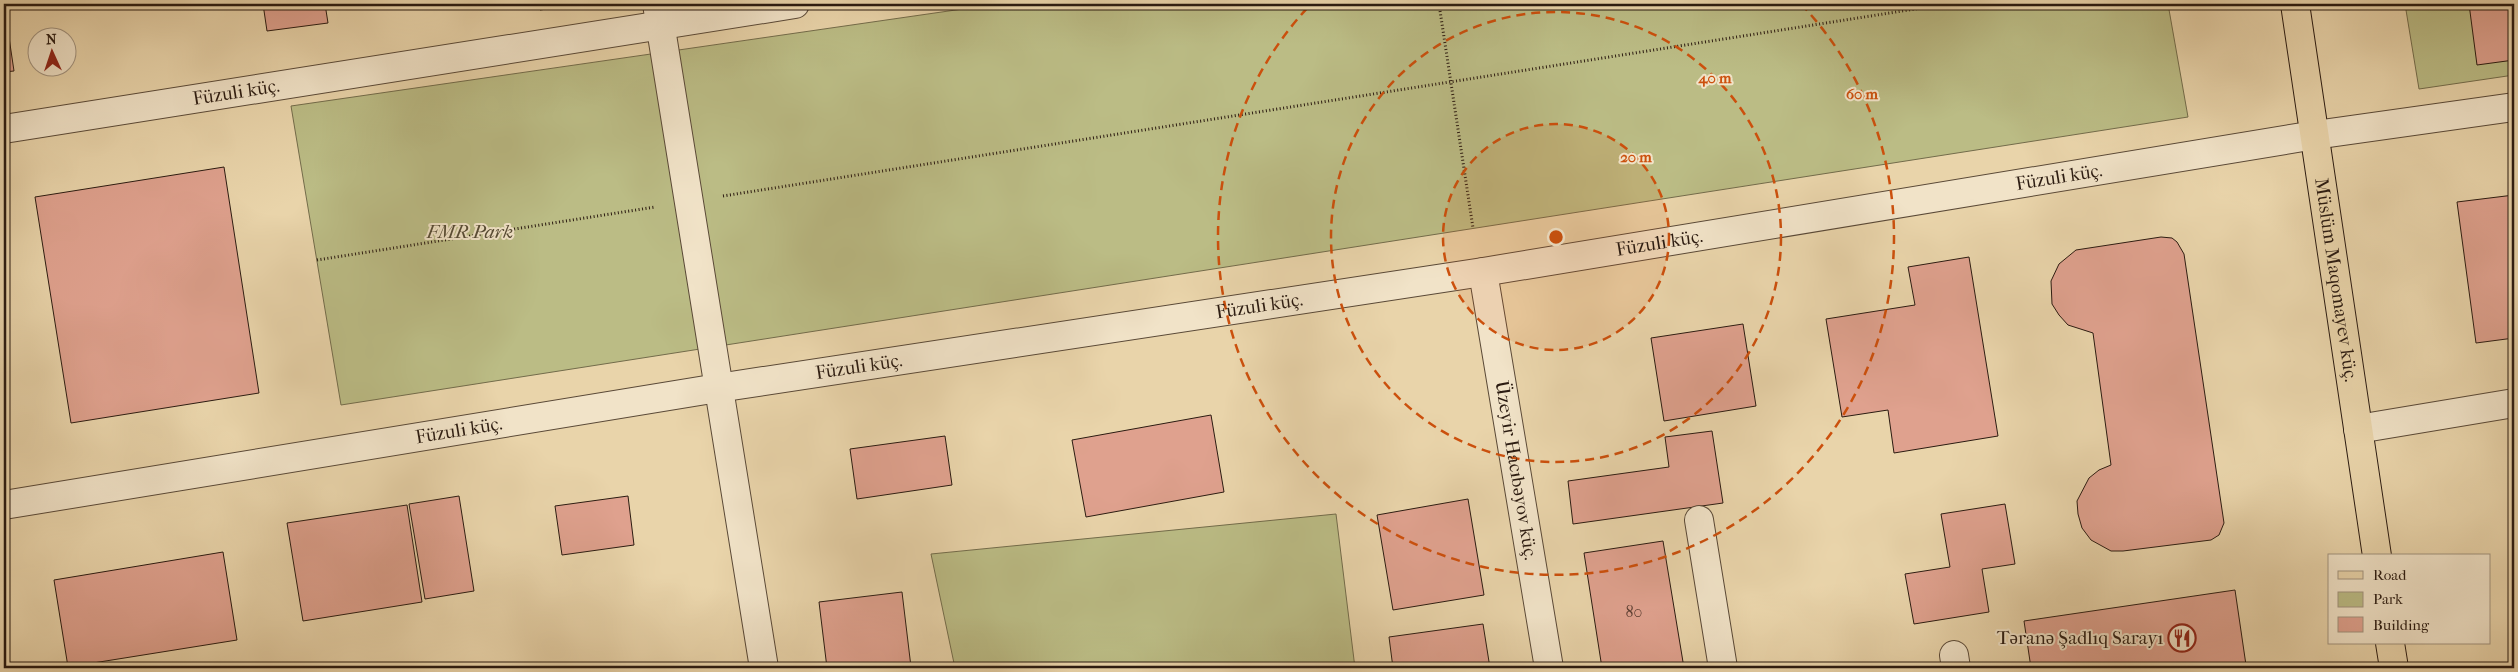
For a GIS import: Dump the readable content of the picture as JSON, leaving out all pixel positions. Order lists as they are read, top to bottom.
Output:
{
  "streets": {
    "main road": ["Müslüm Maqomayev küç."],
    "street": ["Füzuli küç.", "Üzeyir Hacıbəyov küç."]
  },
  "crossings": [
    ["Füzuli küç.", "Müslüm Maqomayev küç."],
    ["Füzuli küç.", "Üzeyir Hacıbəyov küç."]
  ],
  "parks": ["FMR Park"],
  "places": {
    "restaurant": ["Təranə Şadlıq Sarayı"]
  },
  "house_numbers": ["80"],
  "legend": ["Road", "Park", "Building"],
  "north": "top",
  "rings": ["40 m", "60 m", "20 m"]
}
